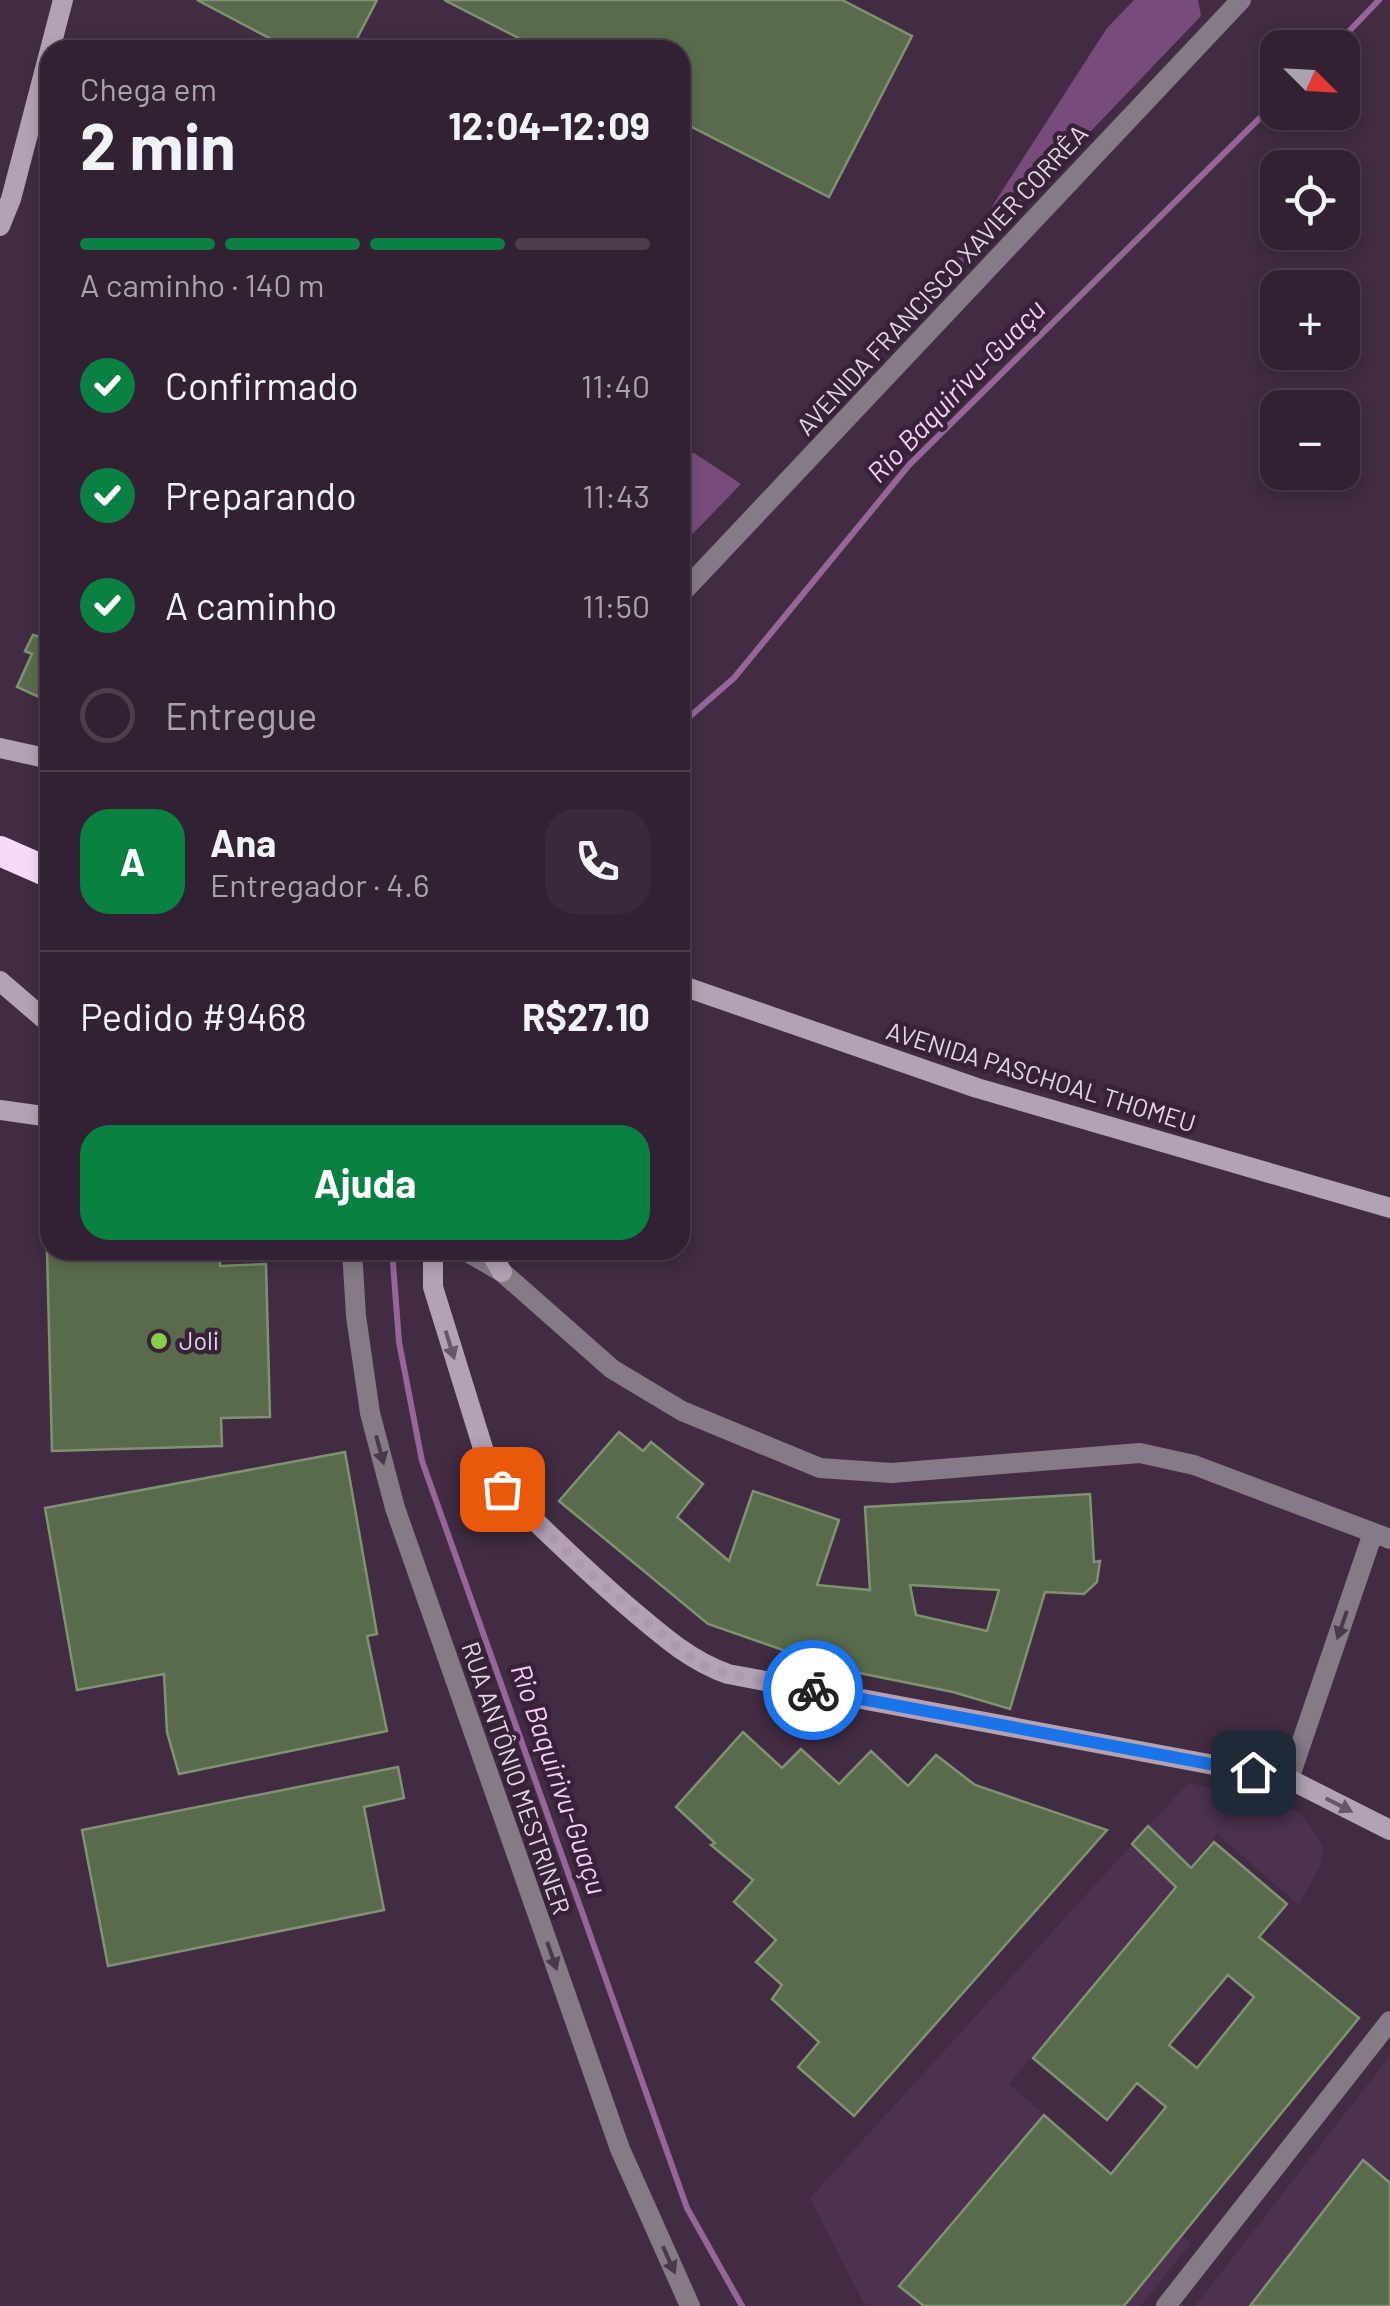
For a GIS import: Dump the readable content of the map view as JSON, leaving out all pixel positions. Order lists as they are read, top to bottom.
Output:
{
  "streets": {
    "main road": ["AVENIDA PASCHOAL THOMEU"],
    "street": ["AVENIDA FRANCISCO XAVIER CORRÊA", "RUA ANTÔNIO MESTRINER"]
  },
  "one_way": ["RUA ANTÔNIO MESTRINER"],
  "water": ["Rio Baquirivu-Guaçu"],
  "places": ["Joli"],
  "north": "bottom right",
  "page": {
    "map_buttons": ["+", "−"],
    "heading": ["2 min", "Chega em", "12:04–12:09"],
    "panel": [
      "Ana",
      "Entregador · 4.6",
      "Pedido #9468",
      "R$27.10"
    ],
    "bar": "A caminho · 140 m",
    "list": [
      ["Confirmado", "11:40"],
      ["Preparando", "11:43"],
      ["A caminho", "11:50"],
      "Entregue"
    ],
    "round": "A",
    "buttons": "Ajuda"
  }
}
